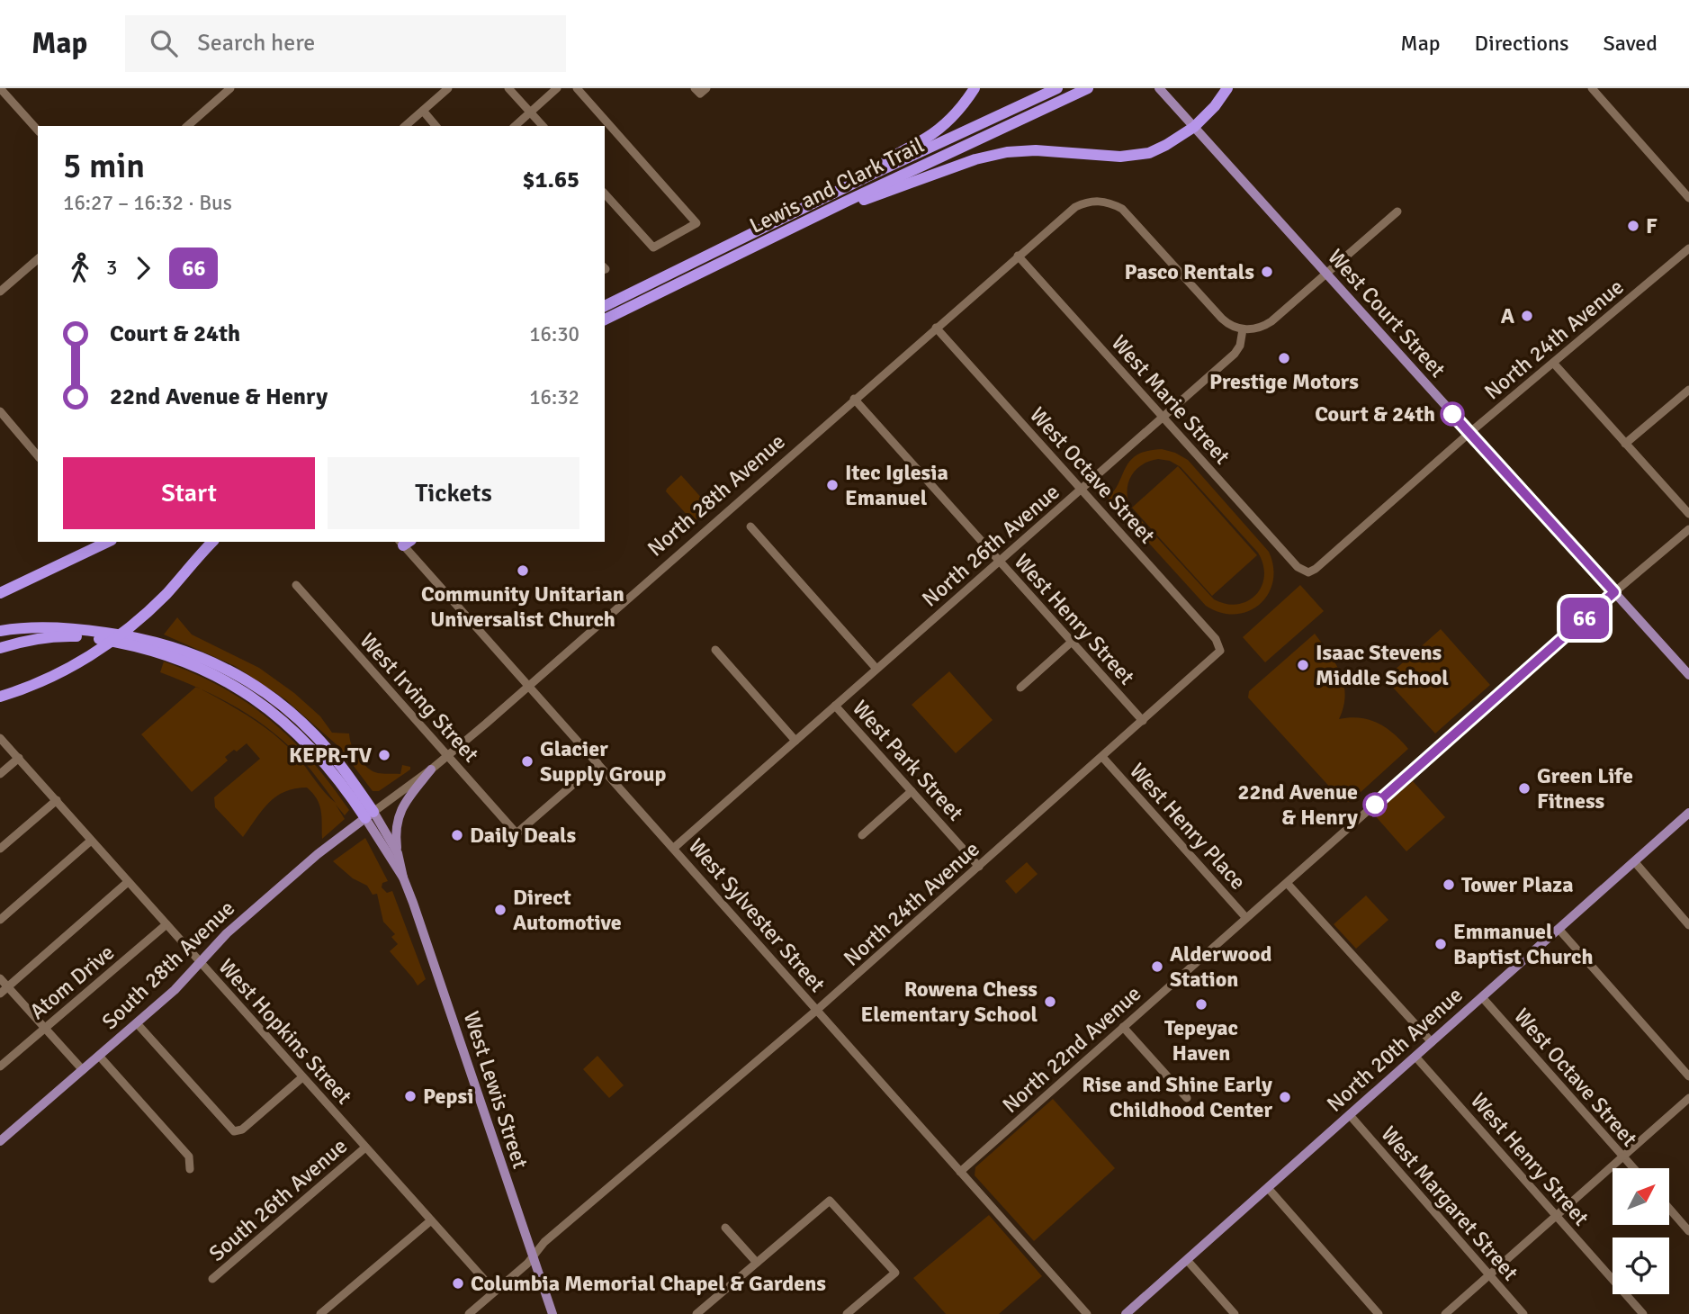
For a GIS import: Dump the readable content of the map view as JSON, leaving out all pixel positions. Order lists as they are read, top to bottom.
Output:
{
  "streets": {
    "highway": ["Lewis and Clark Trail"],
    "main road": [
      "West Court Street",
      "South 28th Avenue",
      "North 20th Avenue",
      "West Lewis Street"
    ],
    "street": [
      "North 24th Avenue",
      "West Marie Street",
      "West Octave Street",
      "North 28th Avenue",
      "North 26th Avenue",
      "West Henry Street",
      "West Irving Street",
      "West Park Street",
      "West Henry Place",
      "West Sylvester Street",
      "Atom Drive",
      "West Hopkins Street",
      "North 22nd Avenue",
      "South 26th Avenue",
      "West Margaret Street"
    ]
  },
  "crossings": [
    ["West Court Street", "North 24th Avenue"],
    ["West Court Street", "North 22nd Avenue"],
    ["North 24th Avenue", "West Marie Street"],
    ["North 24th Avenue", "West Octave Street"],
    ["North 24th Avenue", "West Henry Street"],
    ["North 24th Avenue", "West Park Street"],
    ["North 24th Avenue", "West Henry Place"],
    ["North 24th Avenue", "West Sylvester Street"],
    ["North 24th Avenue", "West Hopkins Street"],
    ["North 24th Avenue", "West Lewis Street"],
    ["West Marie Street", "North 28th Avenue"],
    ["West Marie Street", "North 26th Avenue"],
    ["West Octave Street", "North 28th Avenue"],
    ["West Octave Street", "North 26th Avenue"],
    ["West Octave Street", "North 20th Avenue"],
    ["North 28th Avenue", "North 26th Avenue"],
    ["North 28th Avenue", "West Henry Street"],
    ["North 28th Avenue", "West Irving Street"],
    ["North 28th Avenue", "West Sylvester Street"],
    ["North 28th Avenue", "South 28th Avenue"],
    ["North 28th Avenue", "West Lewis Street"],
    ["North 26th Avenue", "West Henry Street"],
    ["North 26th Avenue", "West Park Street"],
    ["North 26th Avenue", "West Sylvester Street"],
    ["West Henry Street", "North 20th Avenue"],
    ["West Irving Street", "West Sylvester Street"],
    ["West Henry Place", "North 22nd Avenue"],
    ["West Sylvester Street", "North 22nd Avenue"],
    ["South 28th Avenue", "West Hopkins Street"],
    ["South 28th Avenue", "West Lewis Street"],
    ["Atom Drive", "West Hopkins Street"],
    ["West Hopkins Street", "South 26th Avenue"],
    ["North 20th Avenue", "West Margaret Street"]
  ],
  "places": [
    "F",
    "Pasco Rentals",
    "A",
    "Prestige Motors",
    "Court & 24th",
    "Itec Iglesia Emanuel",
    "Community Unitarian Universalist Church",
    "Isaac Stevens Middle School",
    "KEPR-TV",
    "Glacier Supply Group",
    "Green Life Fitness",
    "22nd Avenue & Henry",
    "Daily Deals",
    "Tower Plaza",
    "Direct Automotive",
    "Emmanuel Baptist Church",
    "Alderwood Station",
    "Rowena Chess Elementary School",
    "Tepeyac Haven",
    "Pepsi",
    "Rise and Shine Early Childhood Center",
    "Columbia Memorial Chapel & Gardens"
  ],
  "lines": ["bus line 66"],
  "north": "top right",
  "page": {
    "header": "Map",
    "search": "Search here",
    "nav": ["Map", "Directions", "Saved"],
    "on_map": "66",
    "heading": ["5 min", "16:27 – 16:32 · Bus", "$1.65"],
    "legs": ["3", "66"],
    "list": [
      {
        "name": "Court & 24th",
        "value": "16:30"
      },
      {
        "name": "22nd Avenue & Henry",
        "value": "16:32"
      }
    ],
    "buttons": ["Start", "Tickets"]
  }
}
